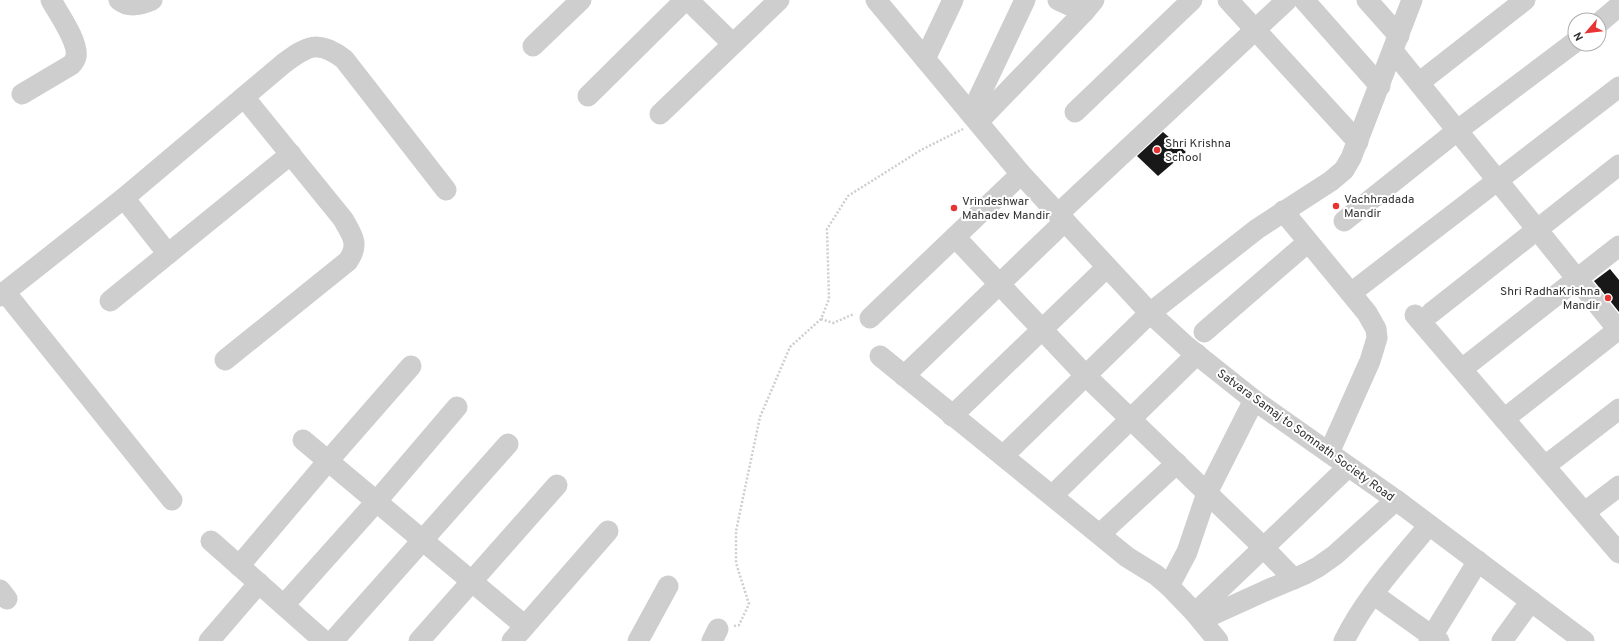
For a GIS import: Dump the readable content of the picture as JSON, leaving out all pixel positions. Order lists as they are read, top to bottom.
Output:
{
  "streets": {
    "street": ["Satvara Samaj to Somnath Society Road"]
  },
  "places": [
    "Shri Krishna School",
    "Vachhradada Mandir",
    "Vrindeshwar Mahadev Mandir",
    "Shri RadhaKrishna Mandir"
  ],
  "north": "bottom left"
}
